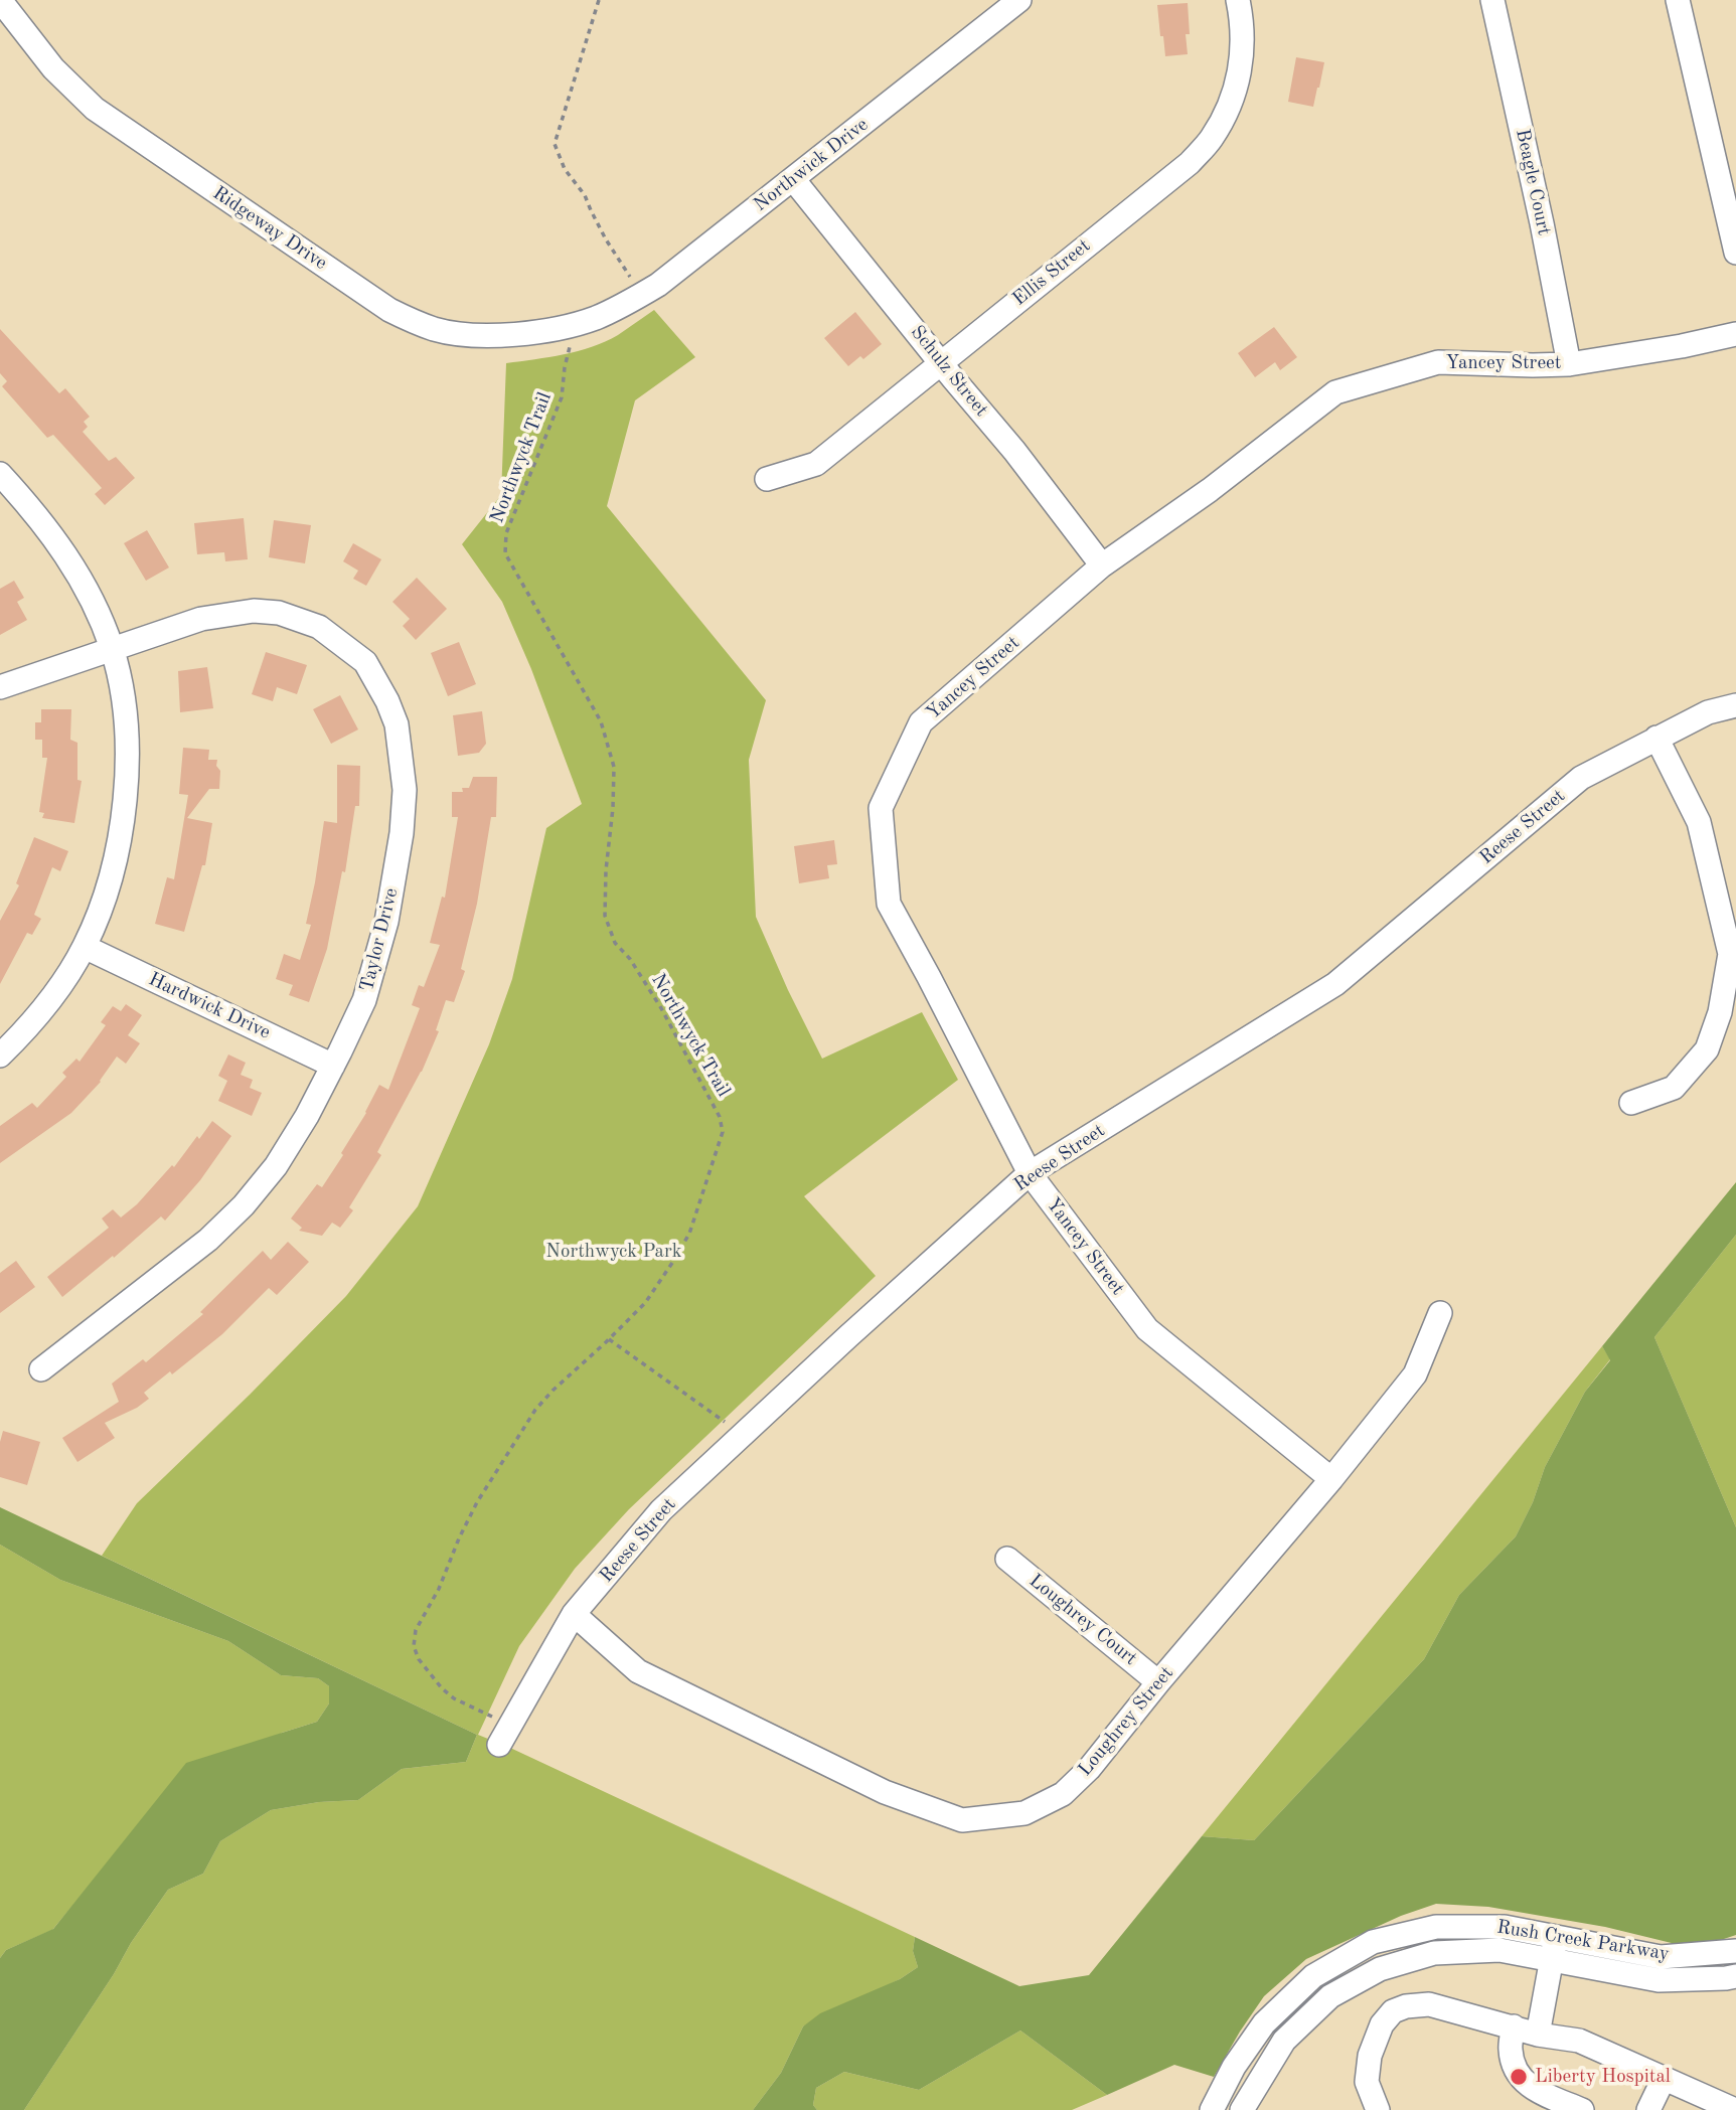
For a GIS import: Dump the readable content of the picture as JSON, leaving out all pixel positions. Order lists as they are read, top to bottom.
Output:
{
  "streets": {
    "street": [
      "Northwick Drive",
      "Beagle Court",
      "Ridgeway Drive",
      "Ellis Street",
      "Yancey Street",
      "Schulz Street",
      "Reese Street",
      "Taylor Drive",
      "Hardwick Drive",
      "Loughrey Court",
      "Loughrey Street",
      "Rush Creek Parkway"
    ],
    "path": ["Northwyck Trail"]
  },
  "crossings": [
    ["Northwick Drive", "Ridgeway Drive"],
    ["Northwick Drive", "Schulz Street"],
    ["Beagle Court", "Yancey Street"],
    ["Ellis Street", "Schulz Street"],
    ["Yancey Street", "Schulz Street"],
    ["Yancey Street", "Reese Street"],
    ["Yancey Street", "Loughrey Street"],
    ["Northwyck Trail", "Reese Street"],
    ["Reese Street", "Loughrey Street"],
    ["Taylor Drive", "Hardwick Drive"],
    ["Loughrey Court", "Loughrey Street"]
  ],
  "parks": ["Northwyck Park"],
  "places": ["Liberty Hospital"]
}
